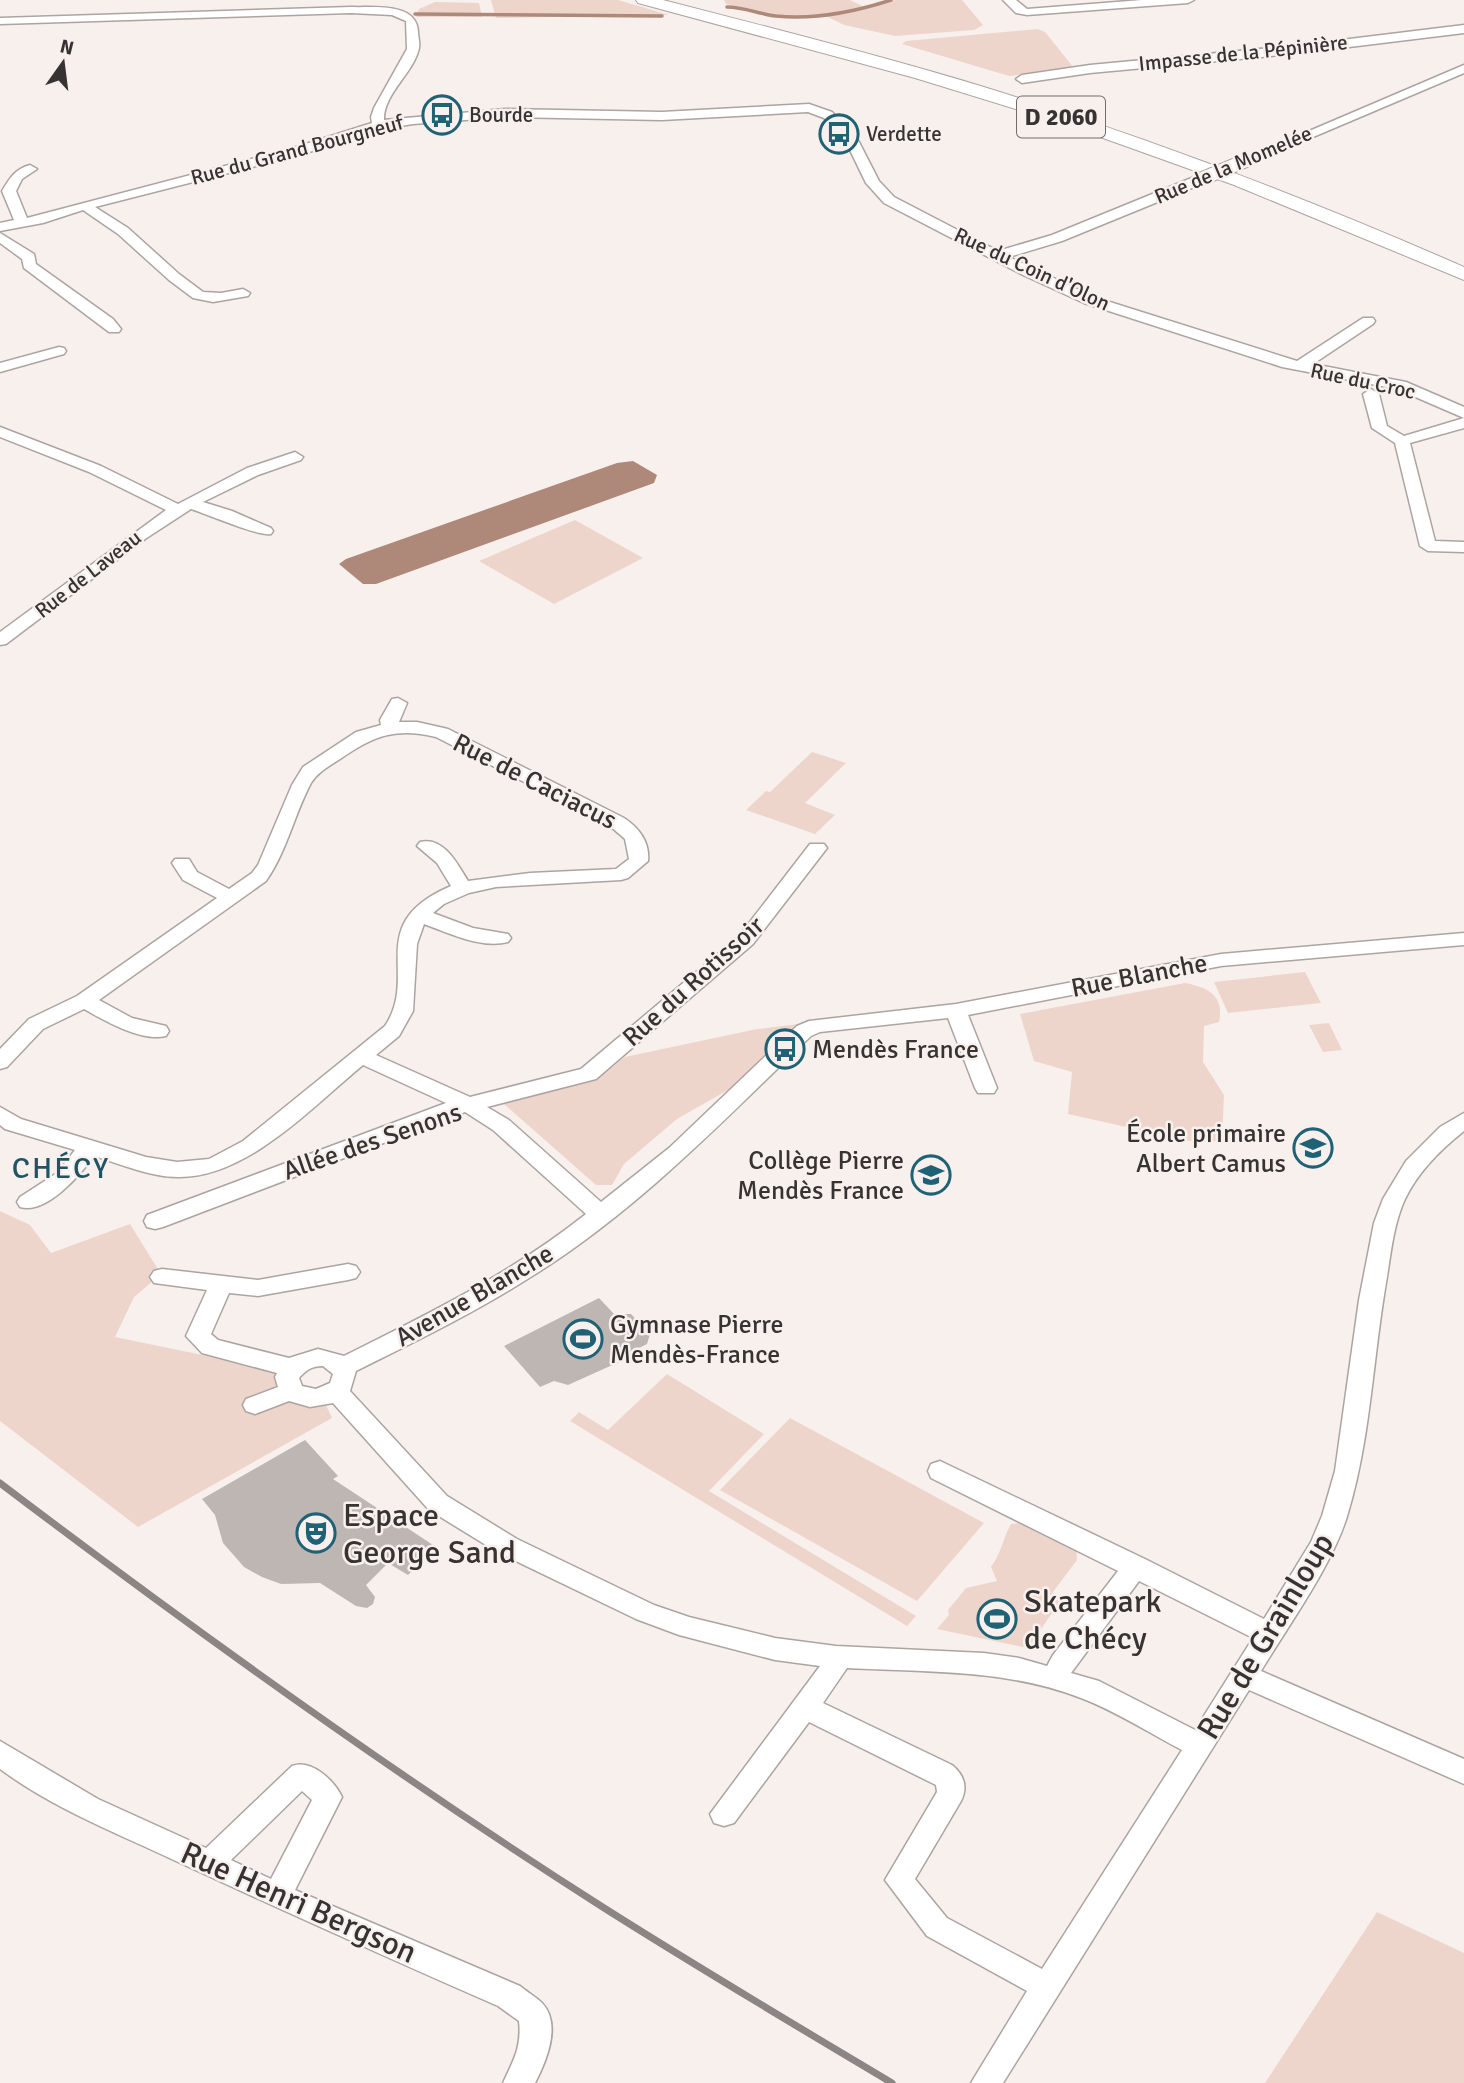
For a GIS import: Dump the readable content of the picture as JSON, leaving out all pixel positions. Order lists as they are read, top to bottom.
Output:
{
  "streets": {
    "highway": ["D 2060"],
    "street": [
      "Impasse de la Pépinière",
      "Rue du Grand Bourgneuf",
      "Rue de la Momelée",
      "Rue du Coin d'Olon",
      "Rue du Croc",
      "Rue de Laveau",
      "Rue de Caciacus",
      "Rue Blanche",
      "Rue du Rotissoir",
      "Allée des Senons",
      "Avenue Blanche",
      "Rue de Grainloup",
      "Rue Henri Bergson"
    ]
  },
  "crossings": [
    ["Rue du Grand Bourgneuf", "Rue du Coin d'Olon"],
    ["Rue de la Momelée", "Rue du Coin d'Olon"],
    ["Rue du Coin d'Olon", "Rue du Croc"],
    ["Rue Blanche", "Avenue Blanche"],
    ["Rue du Rotissoir", "Allée des Senons"],
    ["Allée des Senons", "Avenue Blanche"]
  ],
  "districts": ["CHÉCY"],
  "places": {
    "bus stop": ["Bourde", "Verdette", "Mendès France"],
    "school or university": ["École primaire Albert Camus", "Collège Pierre Mendès France"],
    "sports": ["Gymnase Pierre Mendès-France", "Skatepark de Chécy"],
    "theatre": ["Espace George Sand"]
  },
  "north": "top"
}
